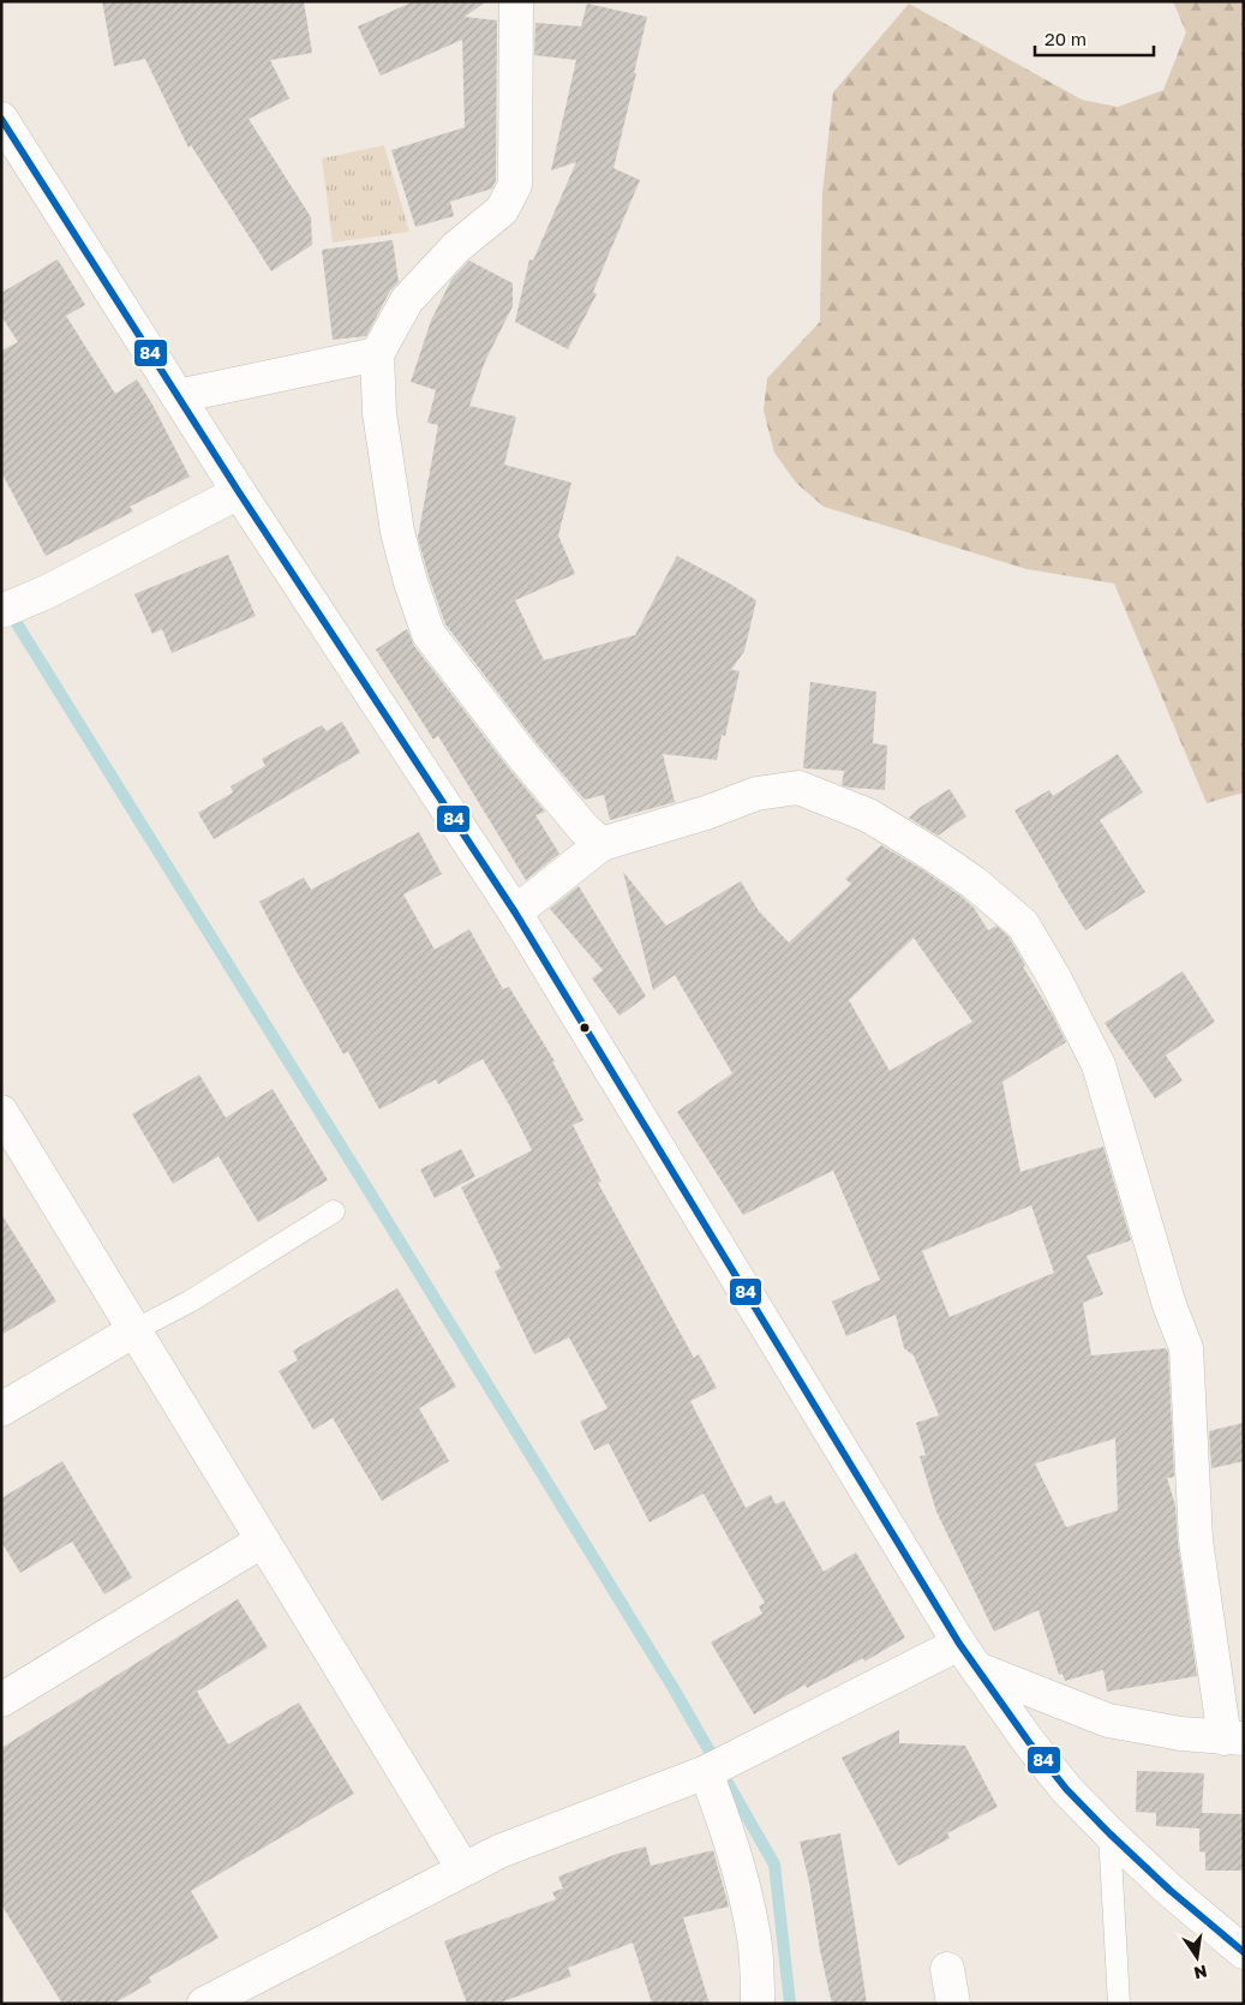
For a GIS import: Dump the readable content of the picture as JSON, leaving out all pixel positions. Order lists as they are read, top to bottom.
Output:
{
  "lines": ["transit line 84"],
  "scale_bar": "20 m",
  "north": "bottom"
}
